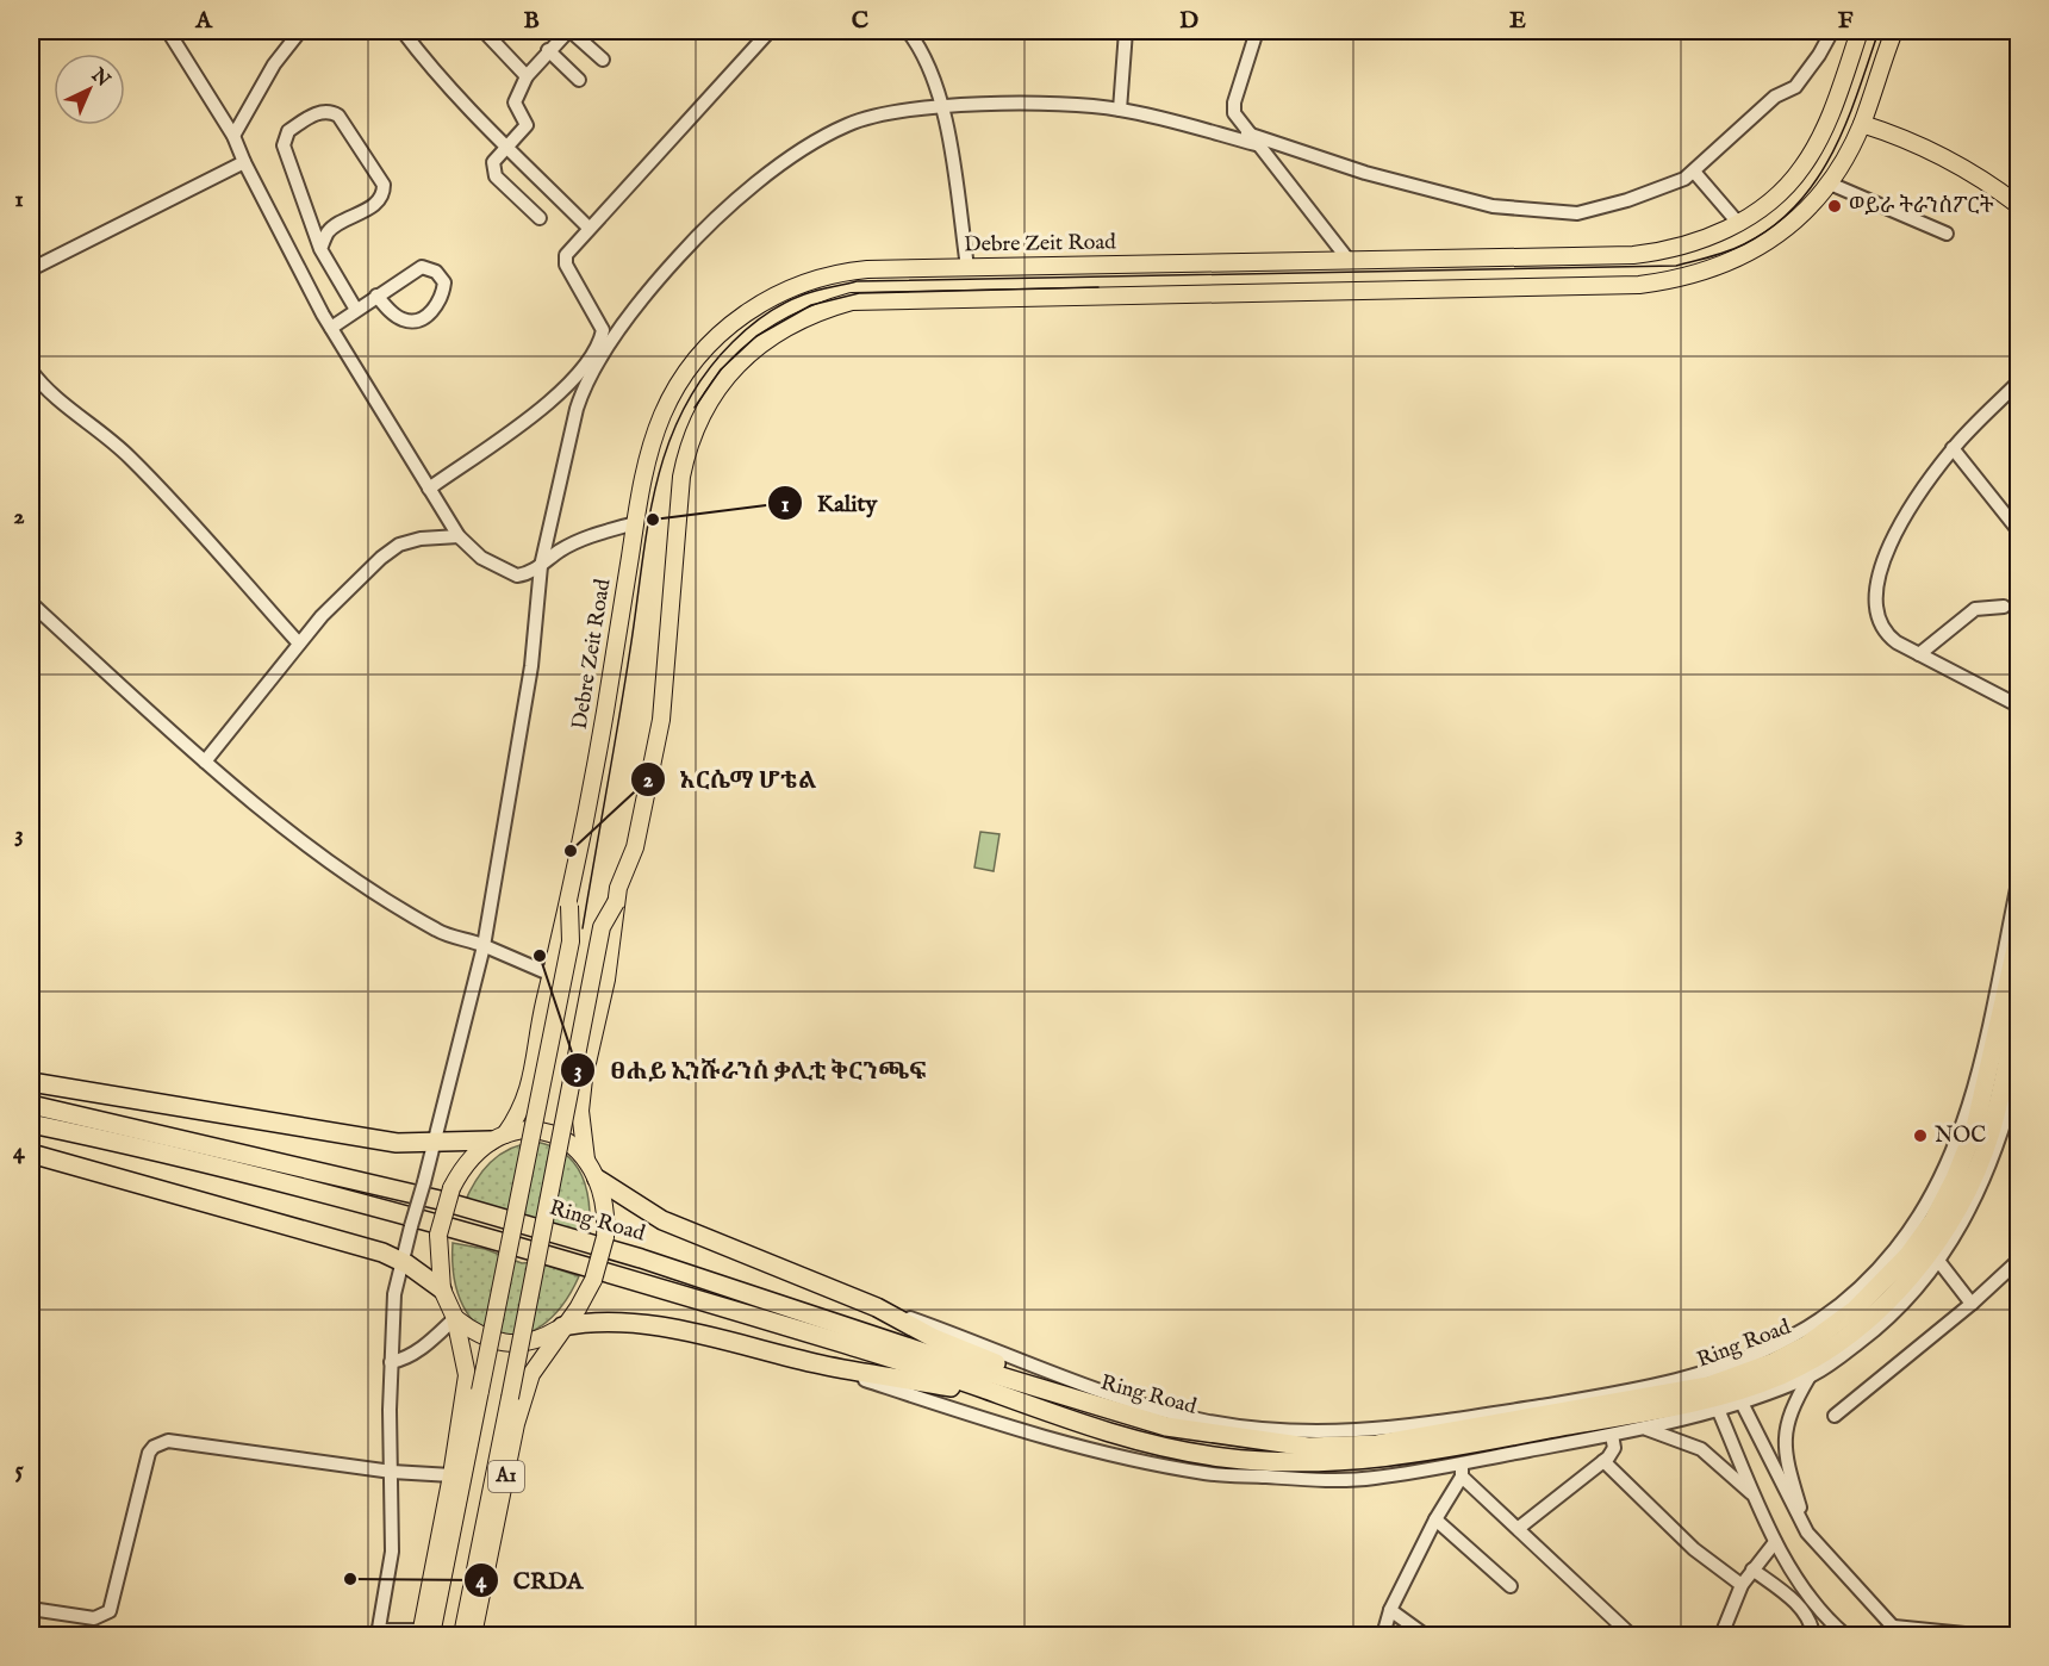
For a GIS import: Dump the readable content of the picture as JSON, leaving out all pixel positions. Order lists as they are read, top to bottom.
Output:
{
  "streets": {
    "highway": ["Ring Road"],
    "main road": ["Debre Zeit Road", "A1"]
  },
  "places": [
    "ወይራ ትራንስፖርት",
    "Kality",
    "አርሴማ ሆቴል",
    "ፀሐይ ኢንሹራንስ ቃሊቲ ቅርንጫፍ",
    "NOC",
    "CRDA"
  ],
  "north": "top right",
  "grid": {
    "columns": [
      "A",
      "B",
      "C",
      "D",
      "E",
      "F"
    ],
    "rows": [
      "1",
      "2",
      "3",
      "4",
      "5"
    ]
  }
}
